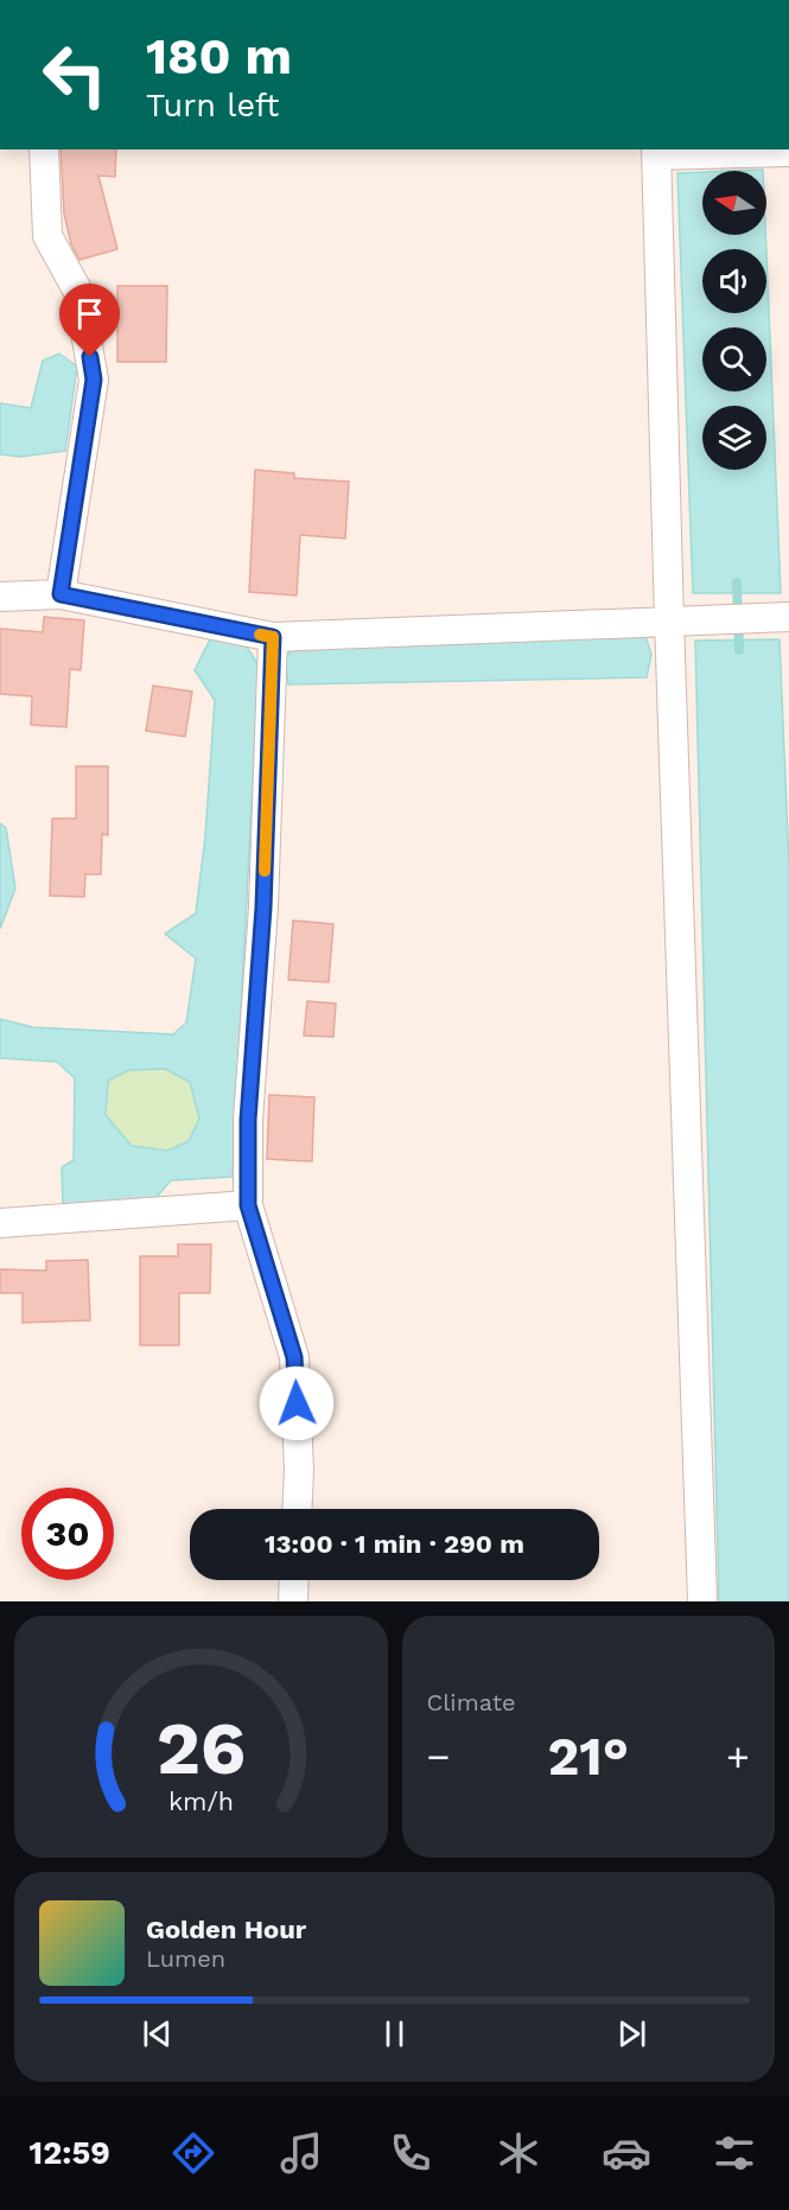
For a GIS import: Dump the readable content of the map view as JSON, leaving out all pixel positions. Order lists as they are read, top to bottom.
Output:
{
  "north": "left",
  "page": {
    "turn": ["180 m", "Turn left"],
    "limit": "30",
    "trip": "13:00 · 1 min · 290 m",
    "tile": "Climate",
    "heat": ["−", "21°", "+"],
    "song": ["Golden Hour", "Lumen"],
    "tabs": "12:59",
    "gauge": ["26", "km/h"]
  }
}
